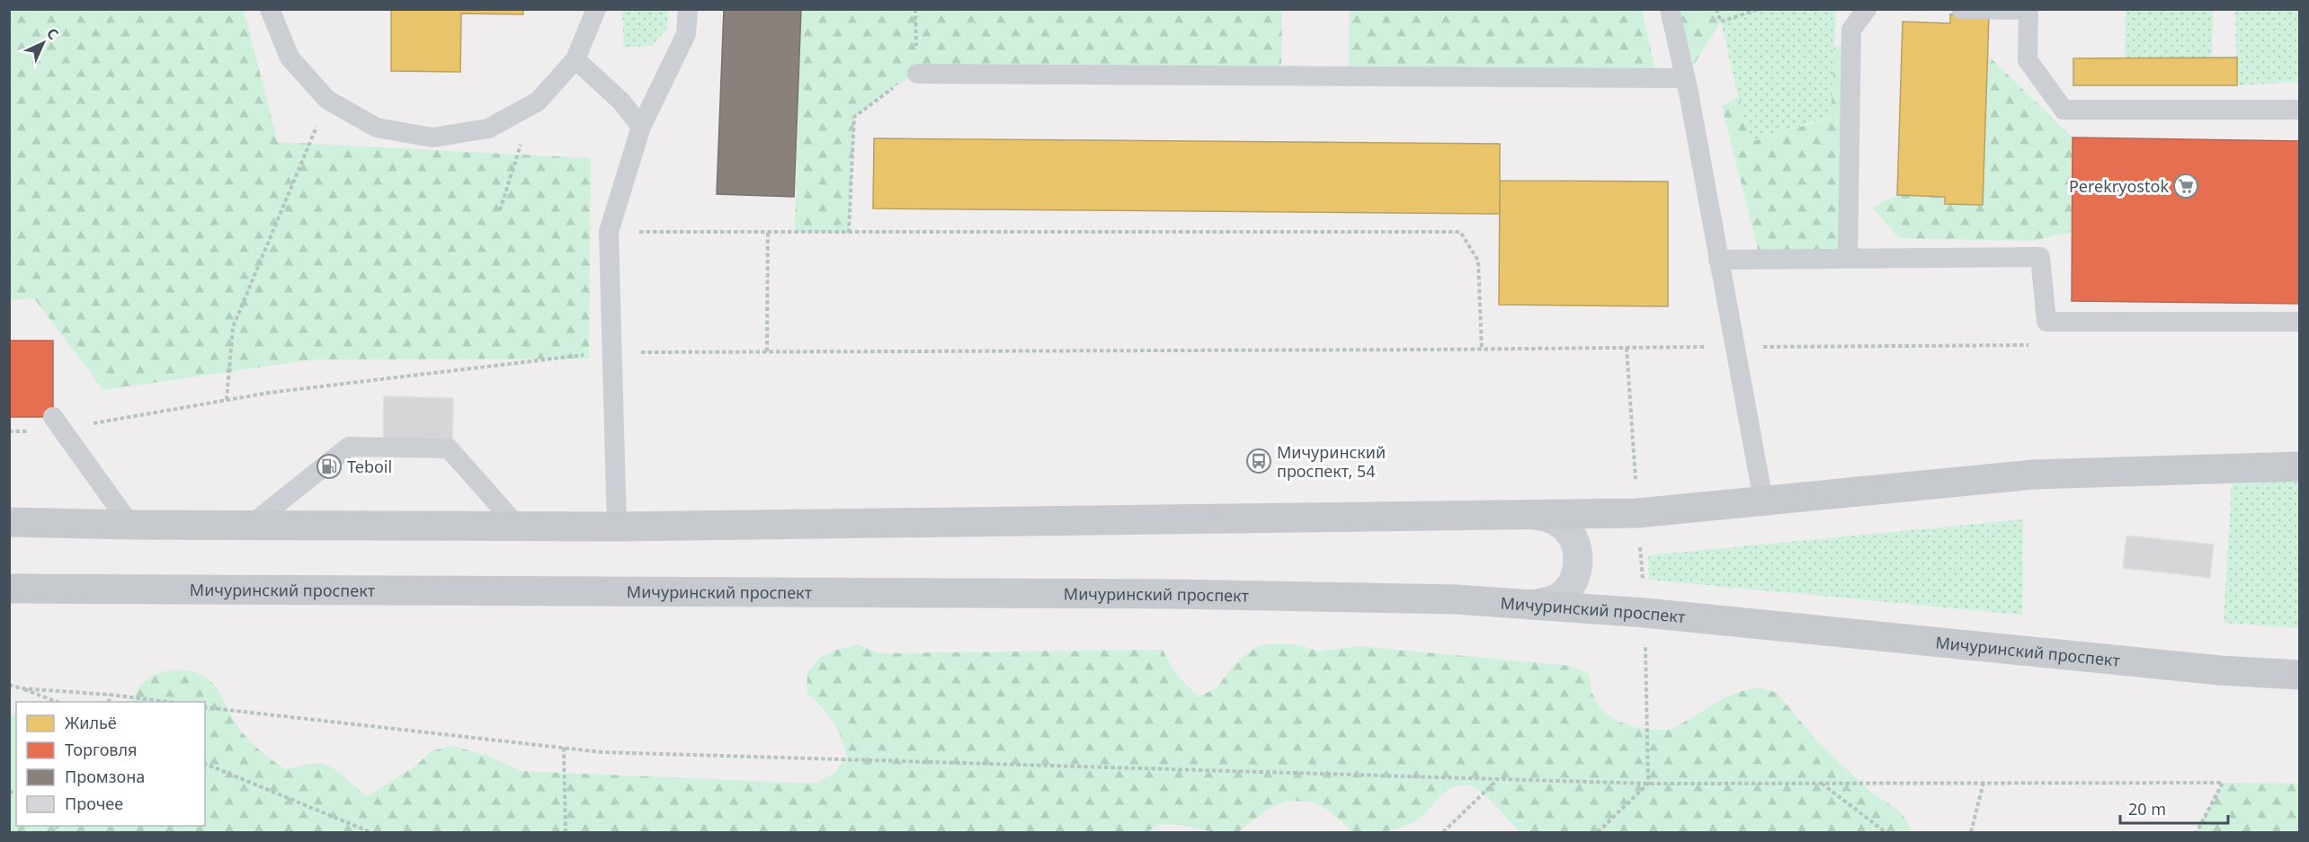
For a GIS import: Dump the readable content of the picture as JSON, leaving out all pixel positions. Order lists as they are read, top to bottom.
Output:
{
  "streets": {
    "main road": ["Мичуринский проспект"]
  },
  "places": {
    "supermarket": ["Perekryostok"],
    "bus stop": ["Мичуринский проспект, 54"],
    "fuel station": ["Teboil"]
  },
  "legend": [
    "Жильё",
    "Торговля",
    "Промзона",
    "Прочее"
  ],
  "scale_bar": "20 m",
  "north": "top right"
}
